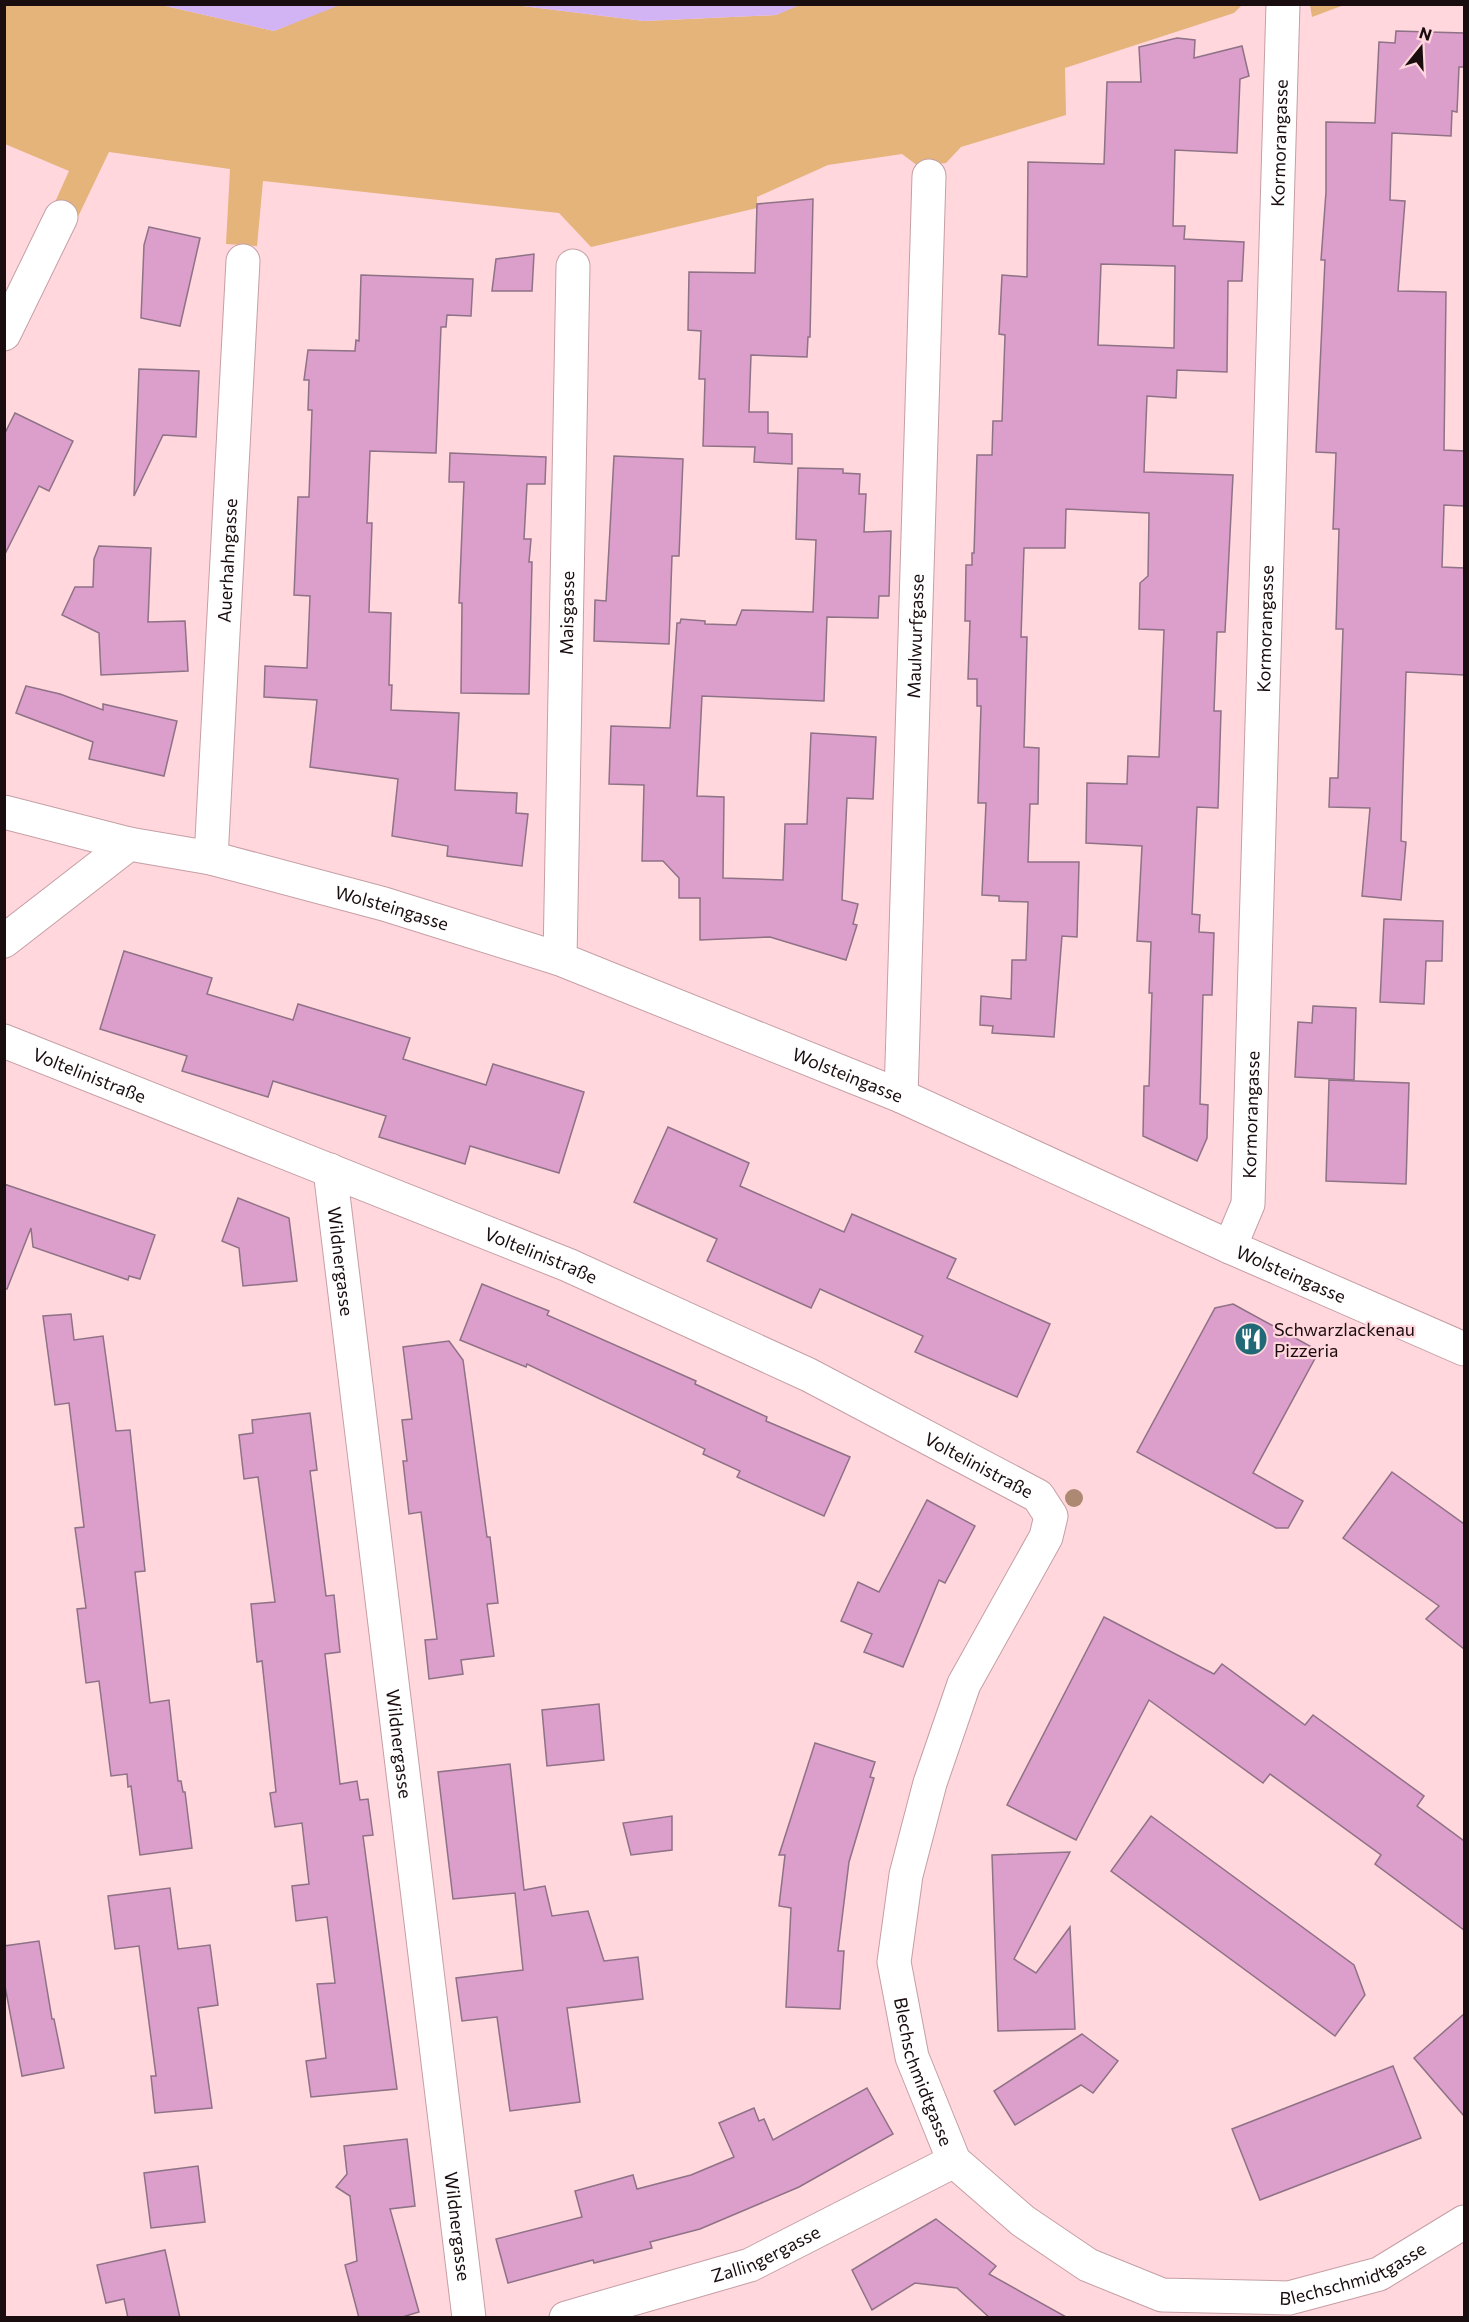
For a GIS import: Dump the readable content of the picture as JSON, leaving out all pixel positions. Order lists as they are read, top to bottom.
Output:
{
  "streets": {
    "street": [
      "Kormorangasse",
      "Auerhahngasse",
      "Maisgasse",
      "Maulwurfgasse",
      "Wolsteingasse",
      "Voltelinistraße",
      "Wildnergasse",
      "Blechschmidtgasse",
      "Zallingergasse"
    ]
  },
  "crossings": [
    ["Kormorangasse", "Wolsteingasse"],
    ["Auerhahngasse", "Wolsteingasse"],
    ["Maisgasse", "Wolsteingasse"],
    ["Maulwurfgasse", "Wolsteingasse"],
    ["Voltelinistraße", "Wildnergasse"],
    ["Voltelinistraße", "Blechschmidtgasse"],
    ["Blechschmidtgasse", "Zallingergasse"]
  ],
  "places": {
    "restaurant": ["Schwarzlackenau Pizzeria"]
  },
  "north": "top"
}
